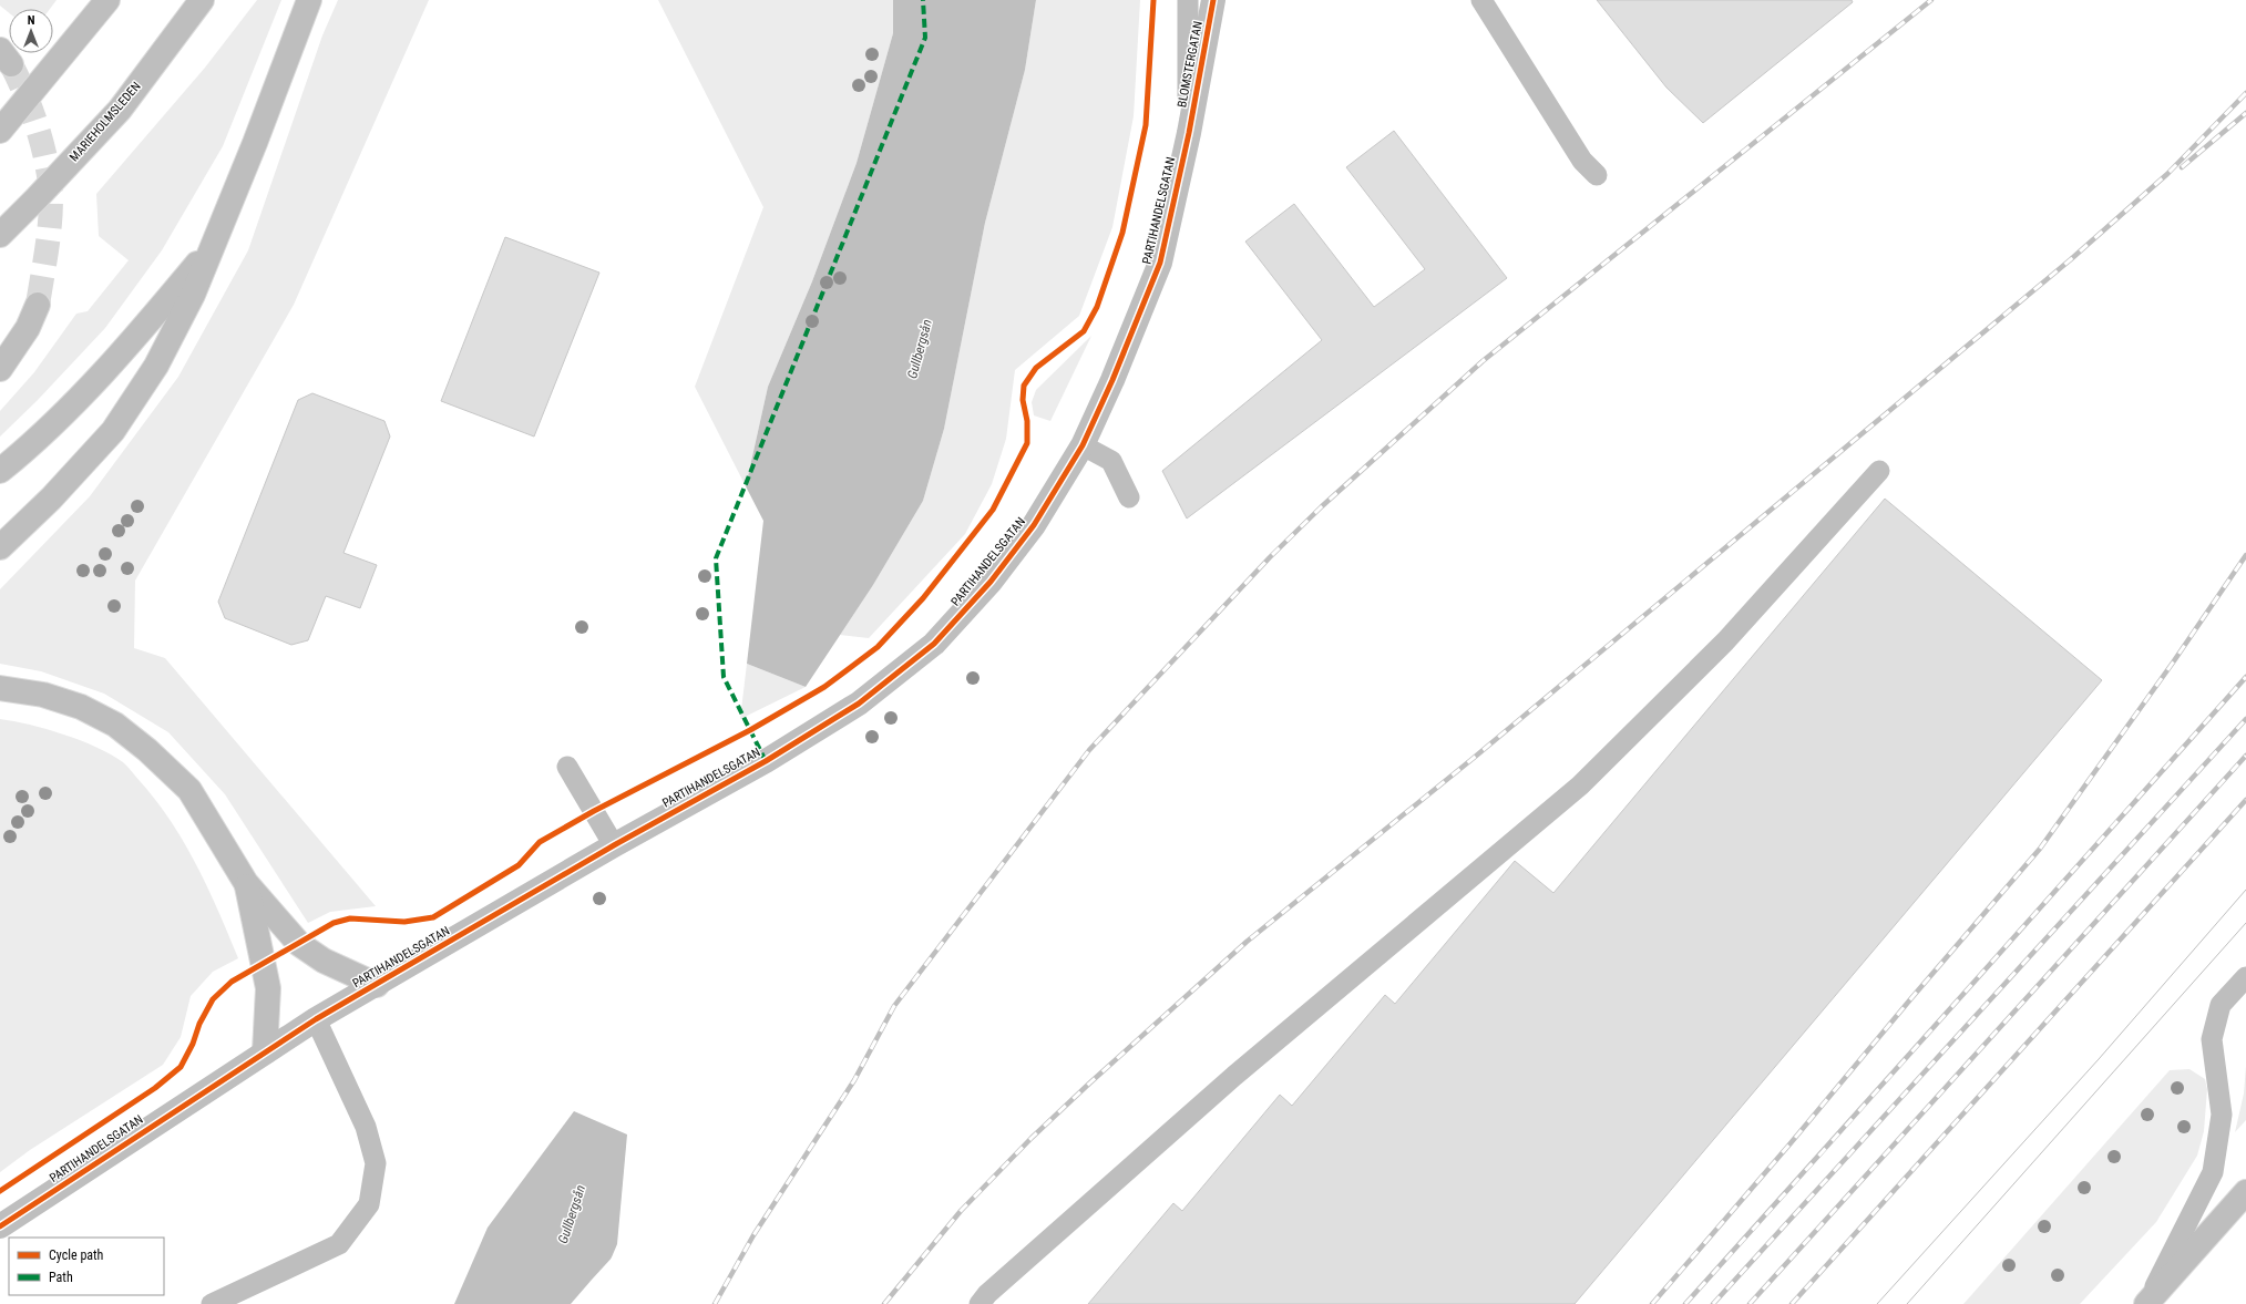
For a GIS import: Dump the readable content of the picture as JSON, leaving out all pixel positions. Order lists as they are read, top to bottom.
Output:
{
  "streets": {
    "main road": ["BLOMSTERGATAN", "MARIEHOLMSLEDEN", "PARTIHANDELSGATAN"]
  },
  "crossings": [
    ["BLOMSTERGATAN", "PARTIHANDELSGATAN"]
  ],
  "water": ["Gullbergsån"],
  "legend": ["Cycle path", "Path"],
  "north": "top"
}
